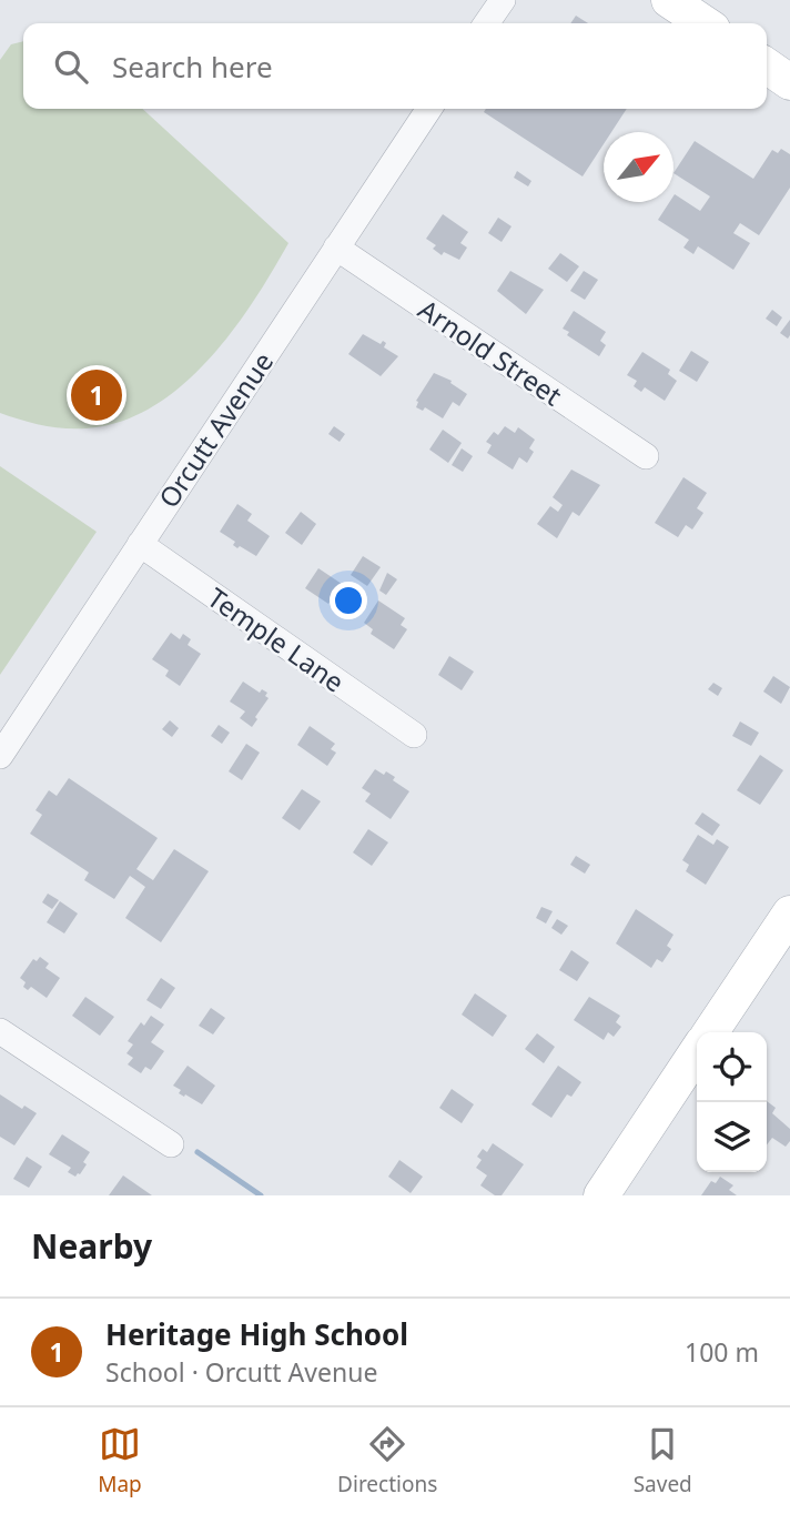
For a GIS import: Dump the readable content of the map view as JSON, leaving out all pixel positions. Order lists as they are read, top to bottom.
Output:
{
  "streets": {
    "street": ["Arnold Street", "Orcutt Avenue", "Temple Lane"]
  },
  "crossings": [
    ["Arnold Street", "Orcutt Avenue"],
    ["Orcutt Avenue", "Temple Lane"]
  ],
  "north": "top right",
  "page": {
    "search": "Search here",
    "pins": "1",
    "heading": "Nearby",
    "list": [
      {
        "mark": "1",
        "name": "Heritage High School",
        "note": "School · Orcutt Avenue",
        "value": "100 m"
      }
    ],
    "nav": ["Map", "Directions", "Saved"]
  }
}
